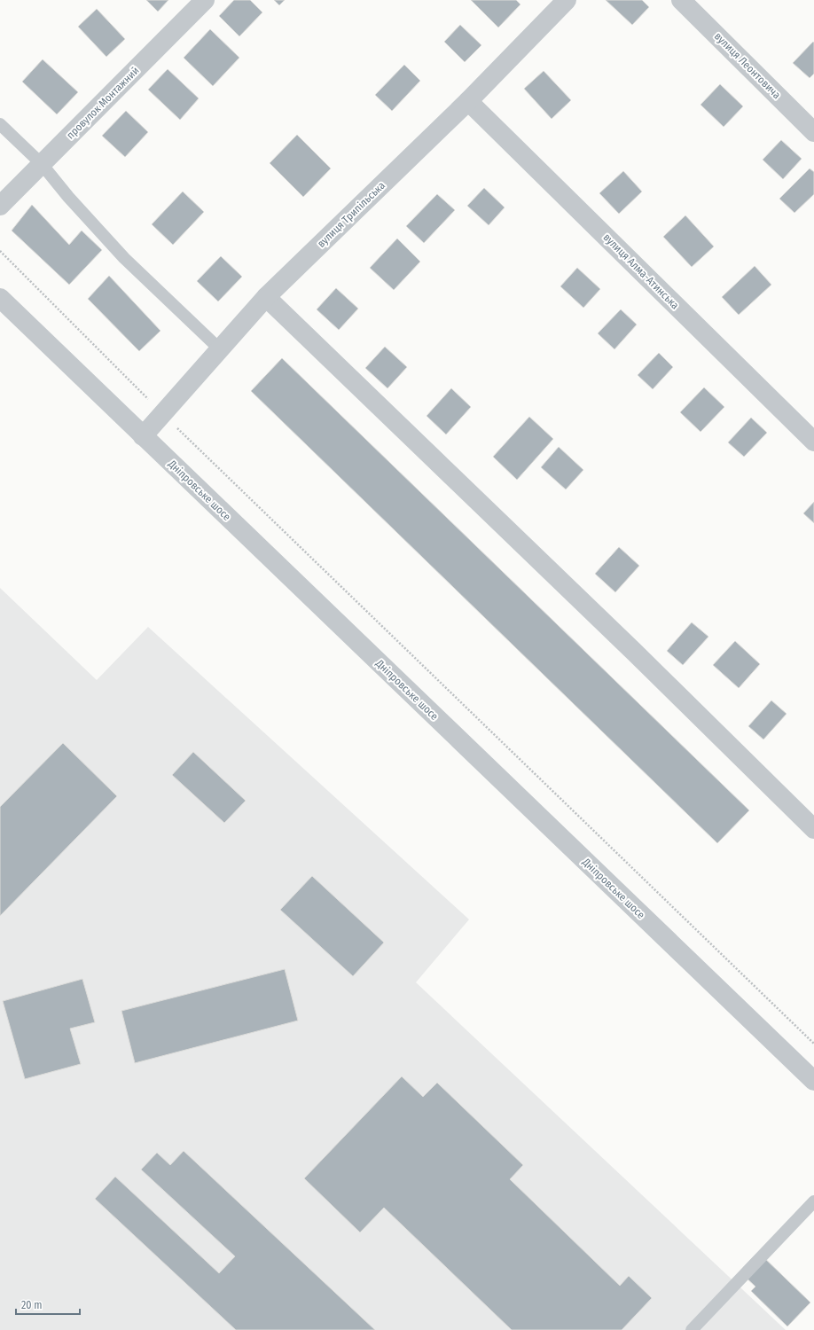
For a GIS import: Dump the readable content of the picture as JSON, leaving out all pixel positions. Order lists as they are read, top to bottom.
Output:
{
  "streets": {
    "street": [
      "вулиця Леонтовича",
      "провулок Монтажний",
      "вулиця Трипільська",
      "вулиця Алма-Атинська",
      "Дніпровське шосе"
    ]
  },
  "crossings": [
    ["вулиця Трипільська", "вулиця Алма-Атинська"],
    ["вулиця Трипільська", "Дніпровське шосе"]
  ],
  "scale_bar": "20 m"
}
